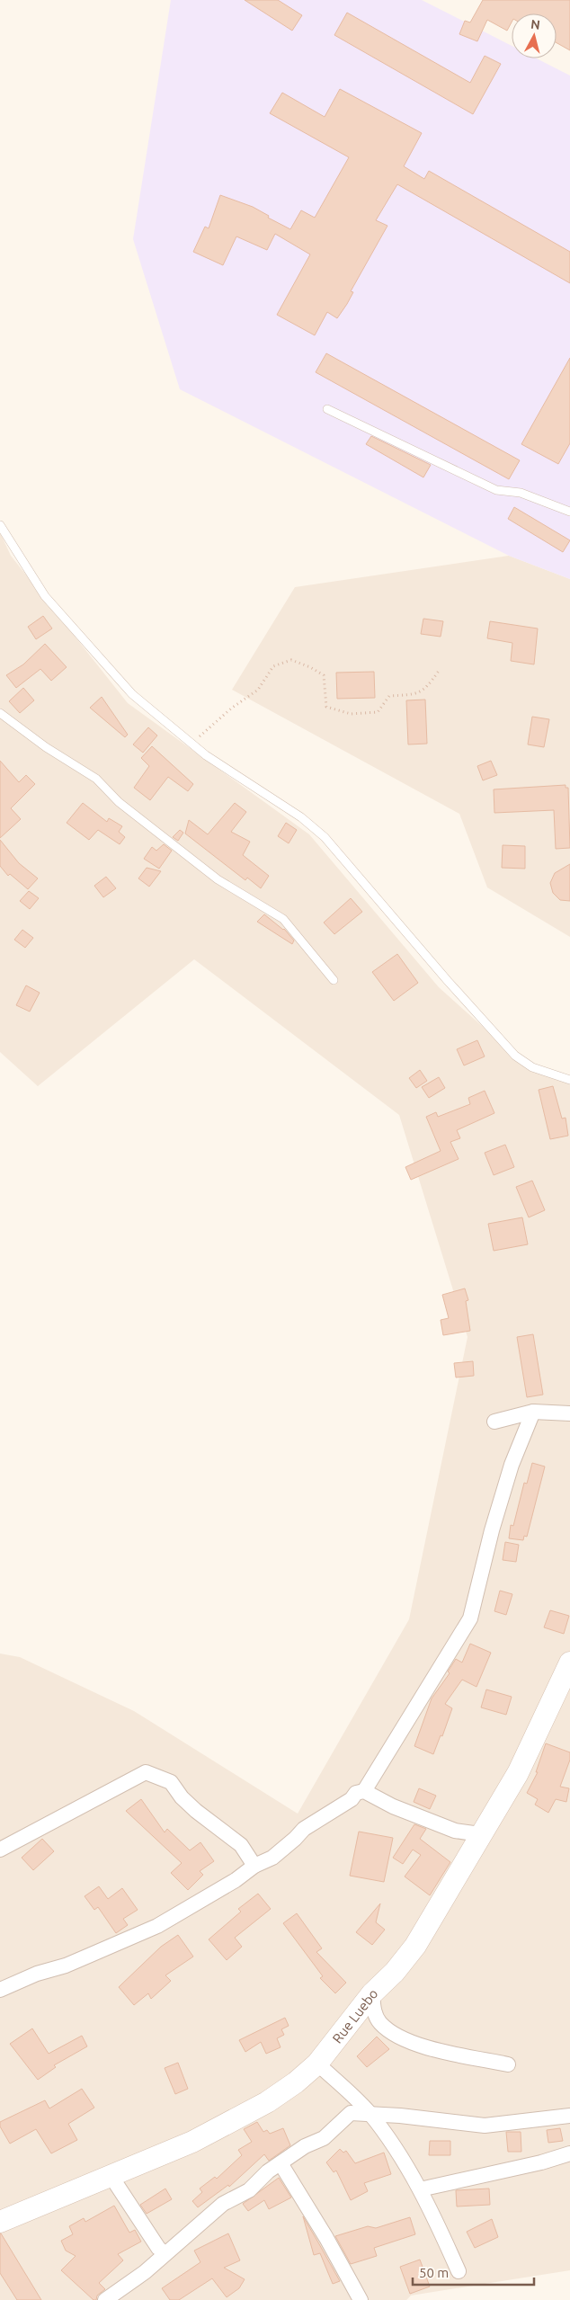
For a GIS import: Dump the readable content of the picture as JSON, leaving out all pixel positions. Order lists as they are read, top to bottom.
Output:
{
  "streets": {
    "street": ["Rue Luebo"]
  },
  "scale_bar": "50 m",
  "north": "top"
}
